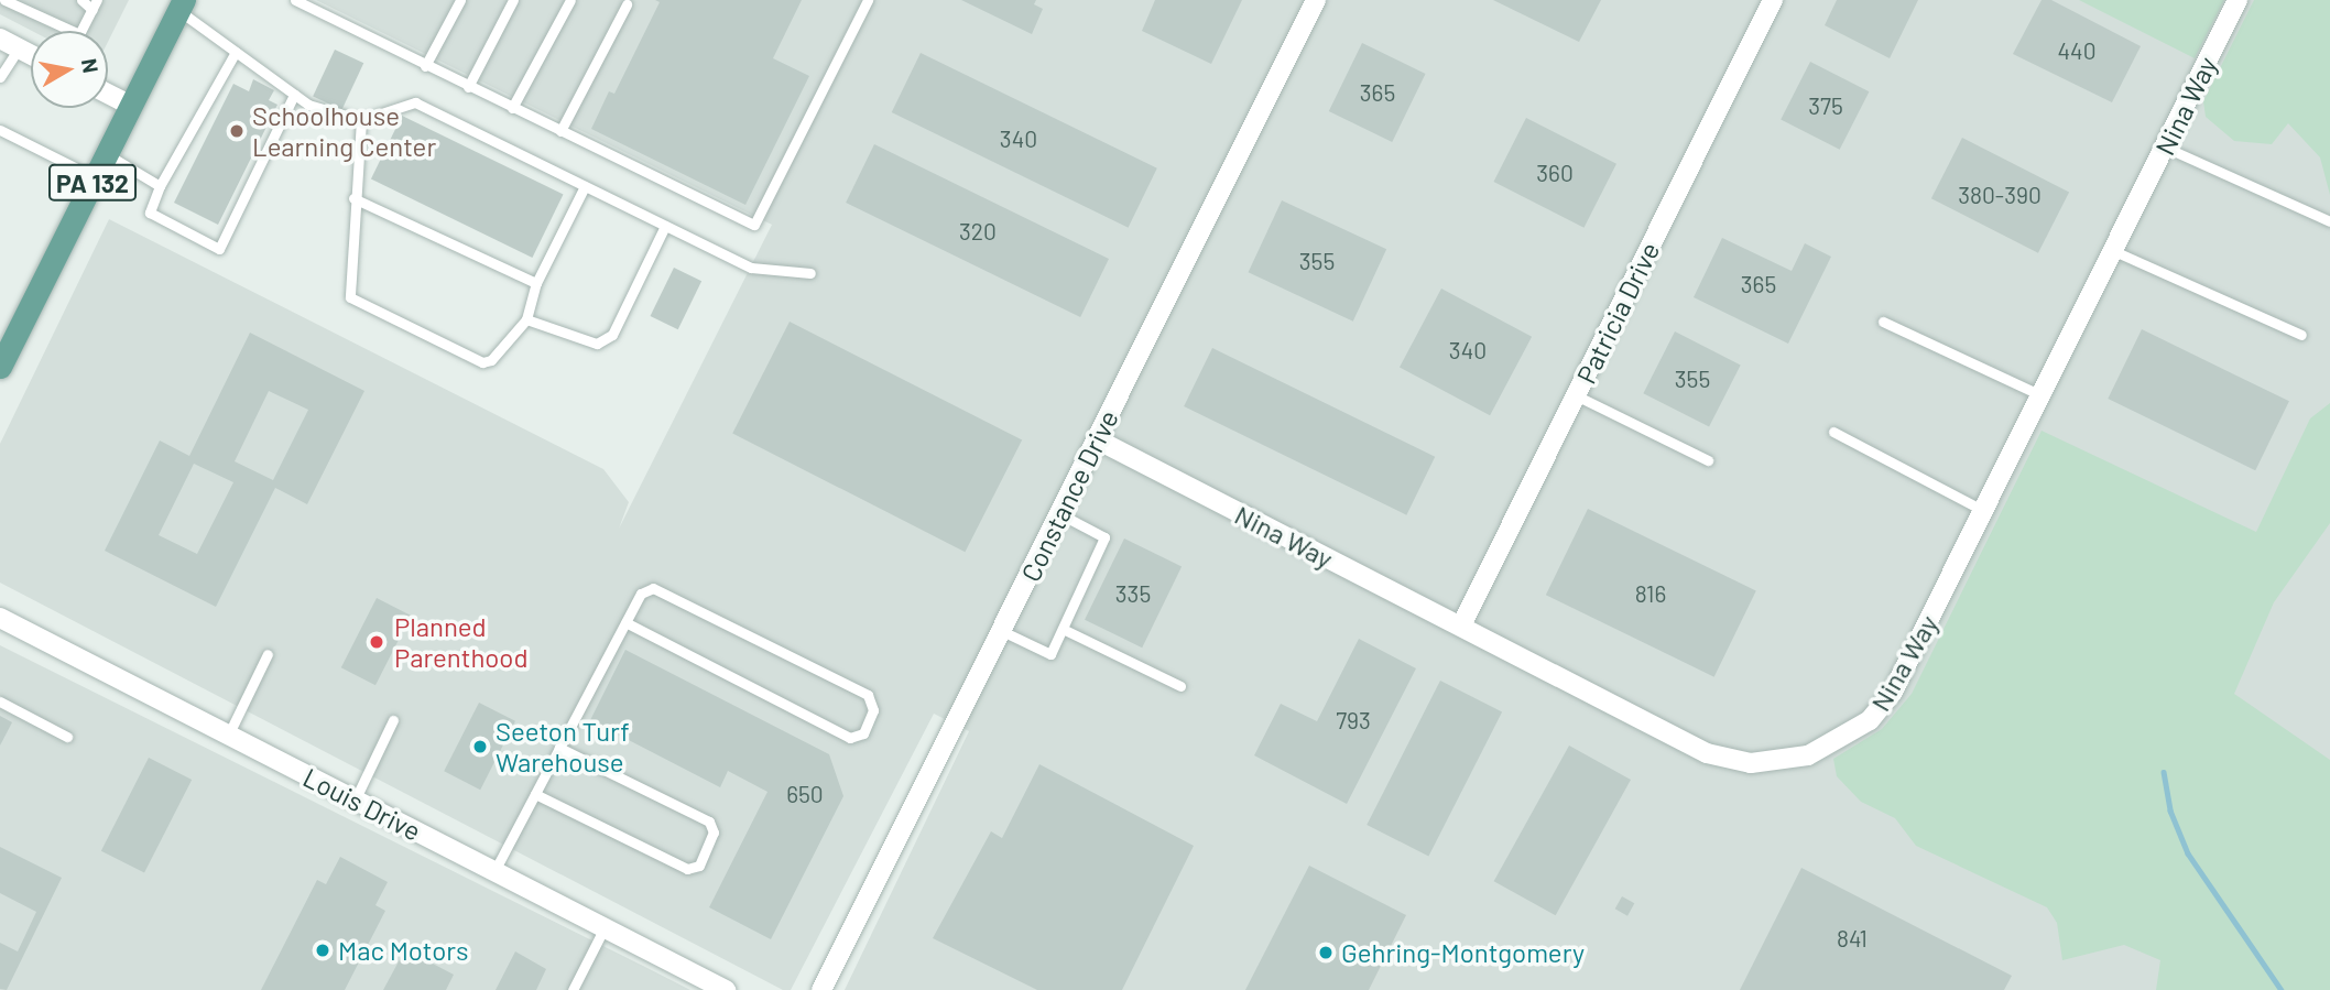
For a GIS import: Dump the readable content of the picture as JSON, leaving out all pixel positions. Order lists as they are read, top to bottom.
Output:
{
  "streets": {
    "main road": ["PA 132"],
    "street": [
      "Nina Way",
      "Patricia Drive",
      "Constance Drive",
      "Louis Drive"
    ]
  },
  "crossings": [
    ["Nina Way", "Patricia Drive"],
    ["Nina Way", "Constance Drive"]
  ],
  "places": [
    "Schoolhouse Learning Center",
    "Planned Parenthood",
    "Seeton Turf Warehouse",
    "Mac Motors",
    "Gehring-Montgomery"
  ],
  "house_numbers": [
    "440",
    "365",
    "375",
    "340",
    "360",
    "380-390",
    "320",
    "355",
    "365",
    "340",
    "355",
    "335",
    "816",
    "793",
    "650",
    "841"
  ],
  "north": "right"
}
